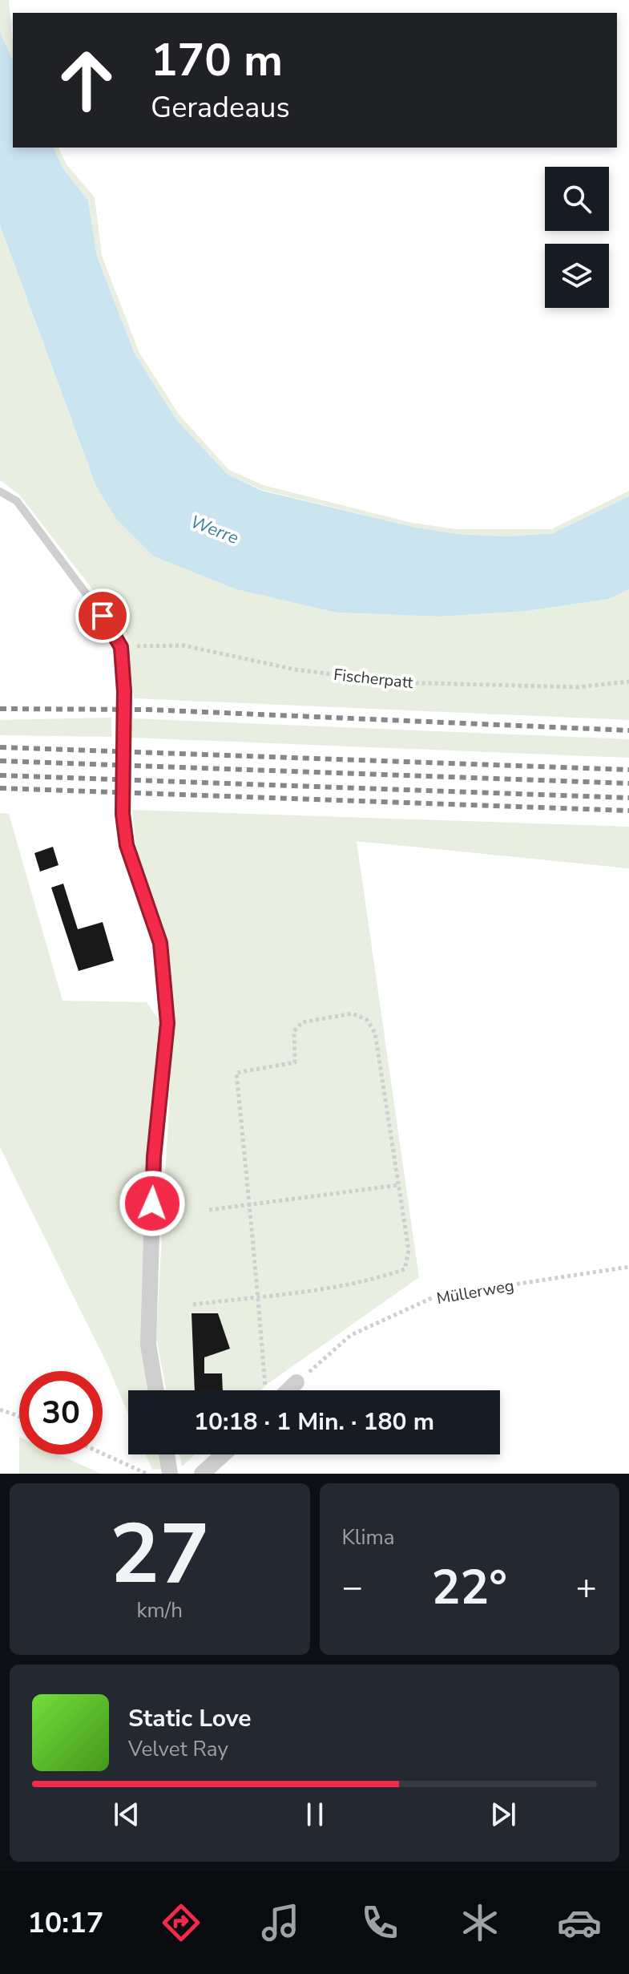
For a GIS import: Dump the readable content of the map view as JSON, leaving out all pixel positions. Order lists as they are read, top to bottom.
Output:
{
  "streets": {
    "path": ["Fischerpatt", "Müllerweg"]
  },
  "water": ["Werre"],
  "page": {
    "turn": ["170 m", "Geradeaus"],
    "limit": "30",
    "trip": "10:18 · 1 Min. · 180 m",
    "tile": [
      ["27", "km/h"],
      "Klima"
    ],
    "heat": ["−", "22°", "+"],
    "song": ["Static Love", "Velvet Ray"],
    "tabs": "10:17"
  }
}
